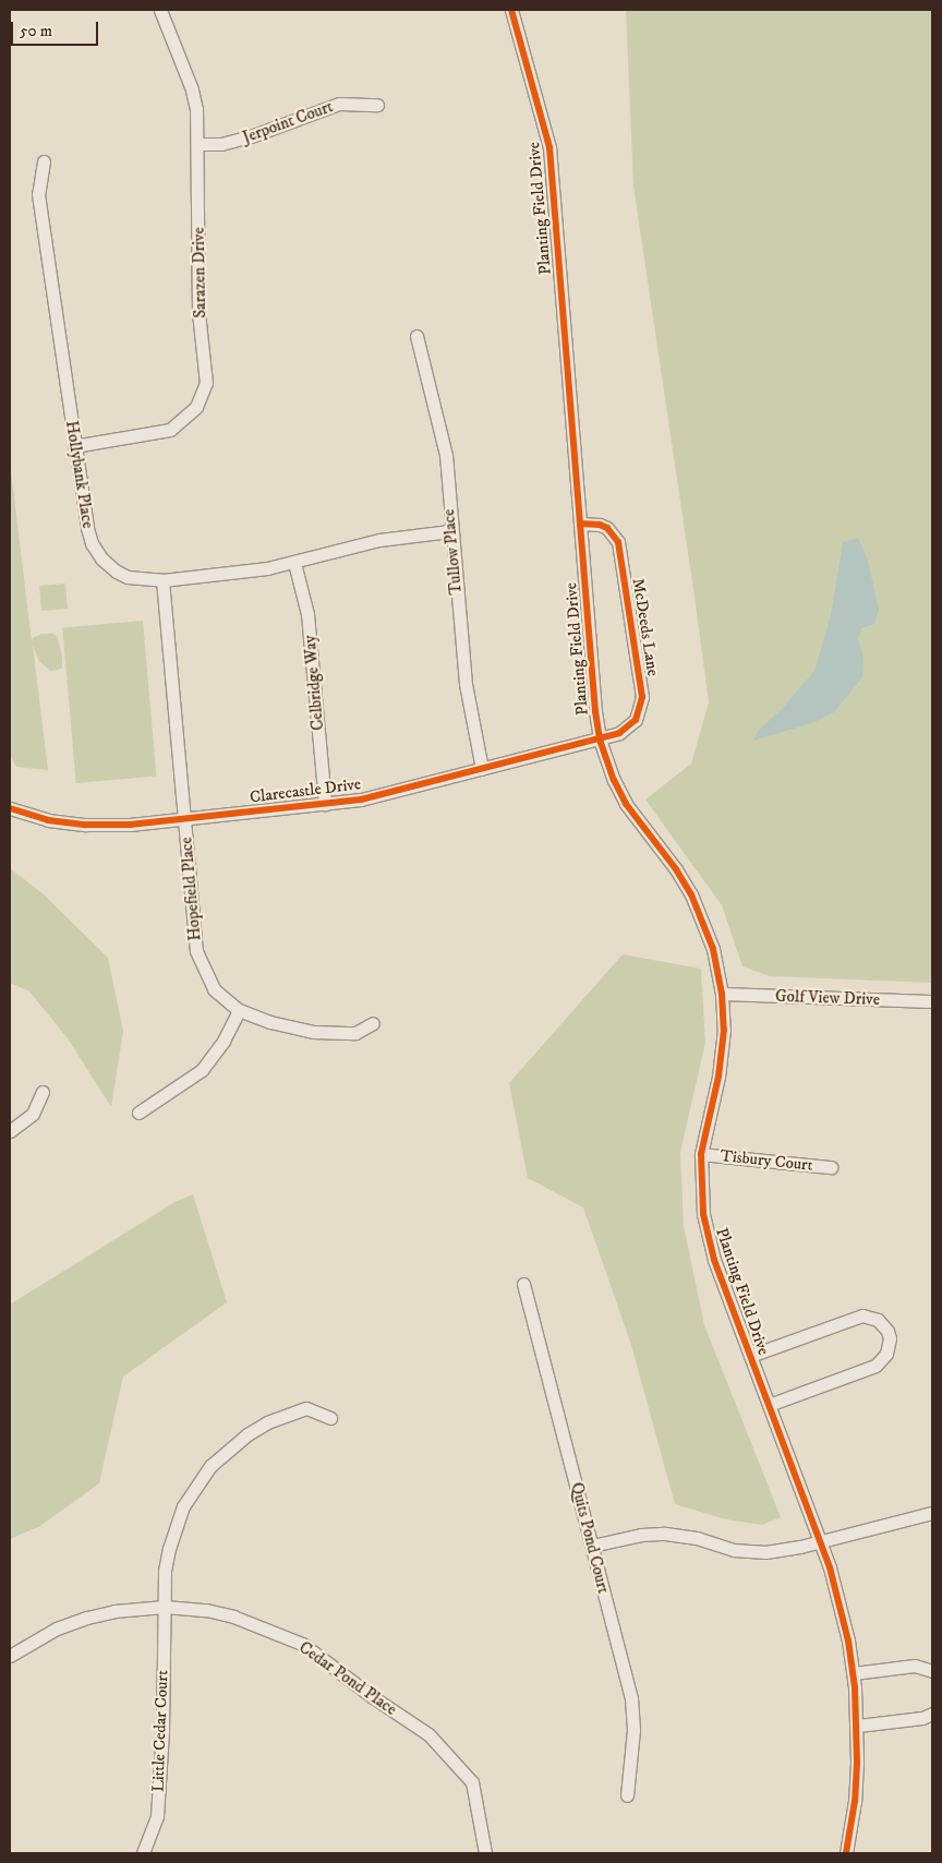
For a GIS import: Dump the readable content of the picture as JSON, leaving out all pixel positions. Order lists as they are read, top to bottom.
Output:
{
  "streets": {
    "street": [
      "Jerpoint Court",
      "Planting Field Drive",
      "Sarazen Drive",
      "Hollybank Place",
      "Tullow Place",
      "McDeeds Lane",
      "Celbridge Way",
      "Clarecastle Drive",
      "Hopefield Place",
      "Golf View Drive",
      "Tisbury Court",
      "Quits Pond Court",
      "Cedar Pond Place",
      "Little Cedar Court"
    ]
  },
  "crossings": [
    ["Jerpoint Court", "Sarazen Drive"],
    ["Planting Field Drive", "McDeeds Lane"],
    ["Planting Field Drive", "Clarecastle Drive"],
    ["Planting Field Drive", "Golf View Drive"],
    ["Planting Field Drive", "Tisbury Court"],
    ["Sarazen Drive", "Hollybank Place"],
    ["Hollybank Place", "Tullow Place"],
    ["Hollybank Place", "Celbridge Way"],
    ["Hollybank Place", "Hopefield Place"],
    ["Tullow Place", "Clarecastle Drive"],
    ["McDeeds Lane", "Clarecastle Drive"],
    ["Celbridge Way", "Clarecastle Drive"],
    ["Clarecastle Drive", "Hopefield Place"],
    ["Cedar Pond Place", "Little Cedar Court"]
  ],
  "scale_bar": "50 m"
}
